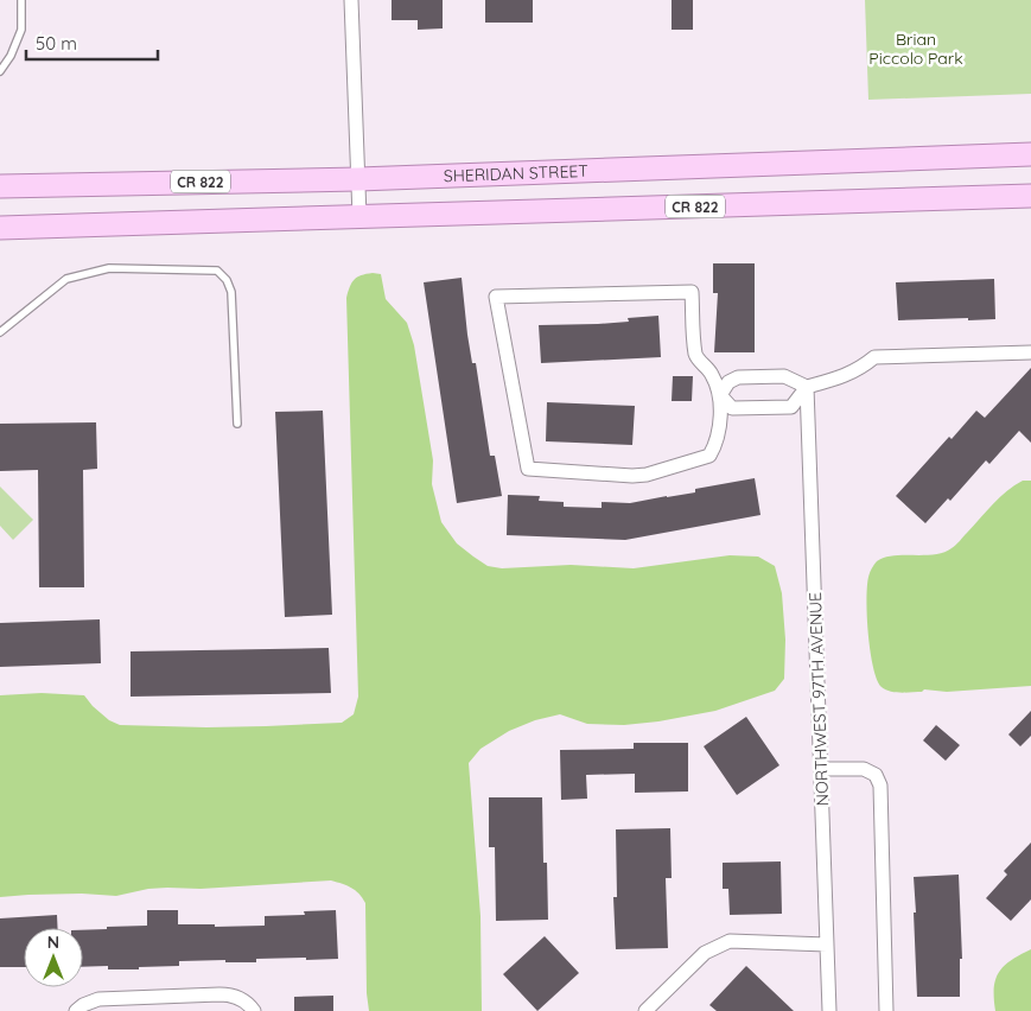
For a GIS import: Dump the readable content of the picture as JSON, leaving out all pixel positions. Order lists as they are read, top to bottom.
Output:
{
  "streets": {
    "main road": ["SHERIDAN STREET", "CR 822"],
    "street": ["NORTHWEST 97TH AVENUE"]
  },
  "parks": ["Brian Piccolo Park"],
  "scale_bar": "50 m",
  "north": "top"
}
